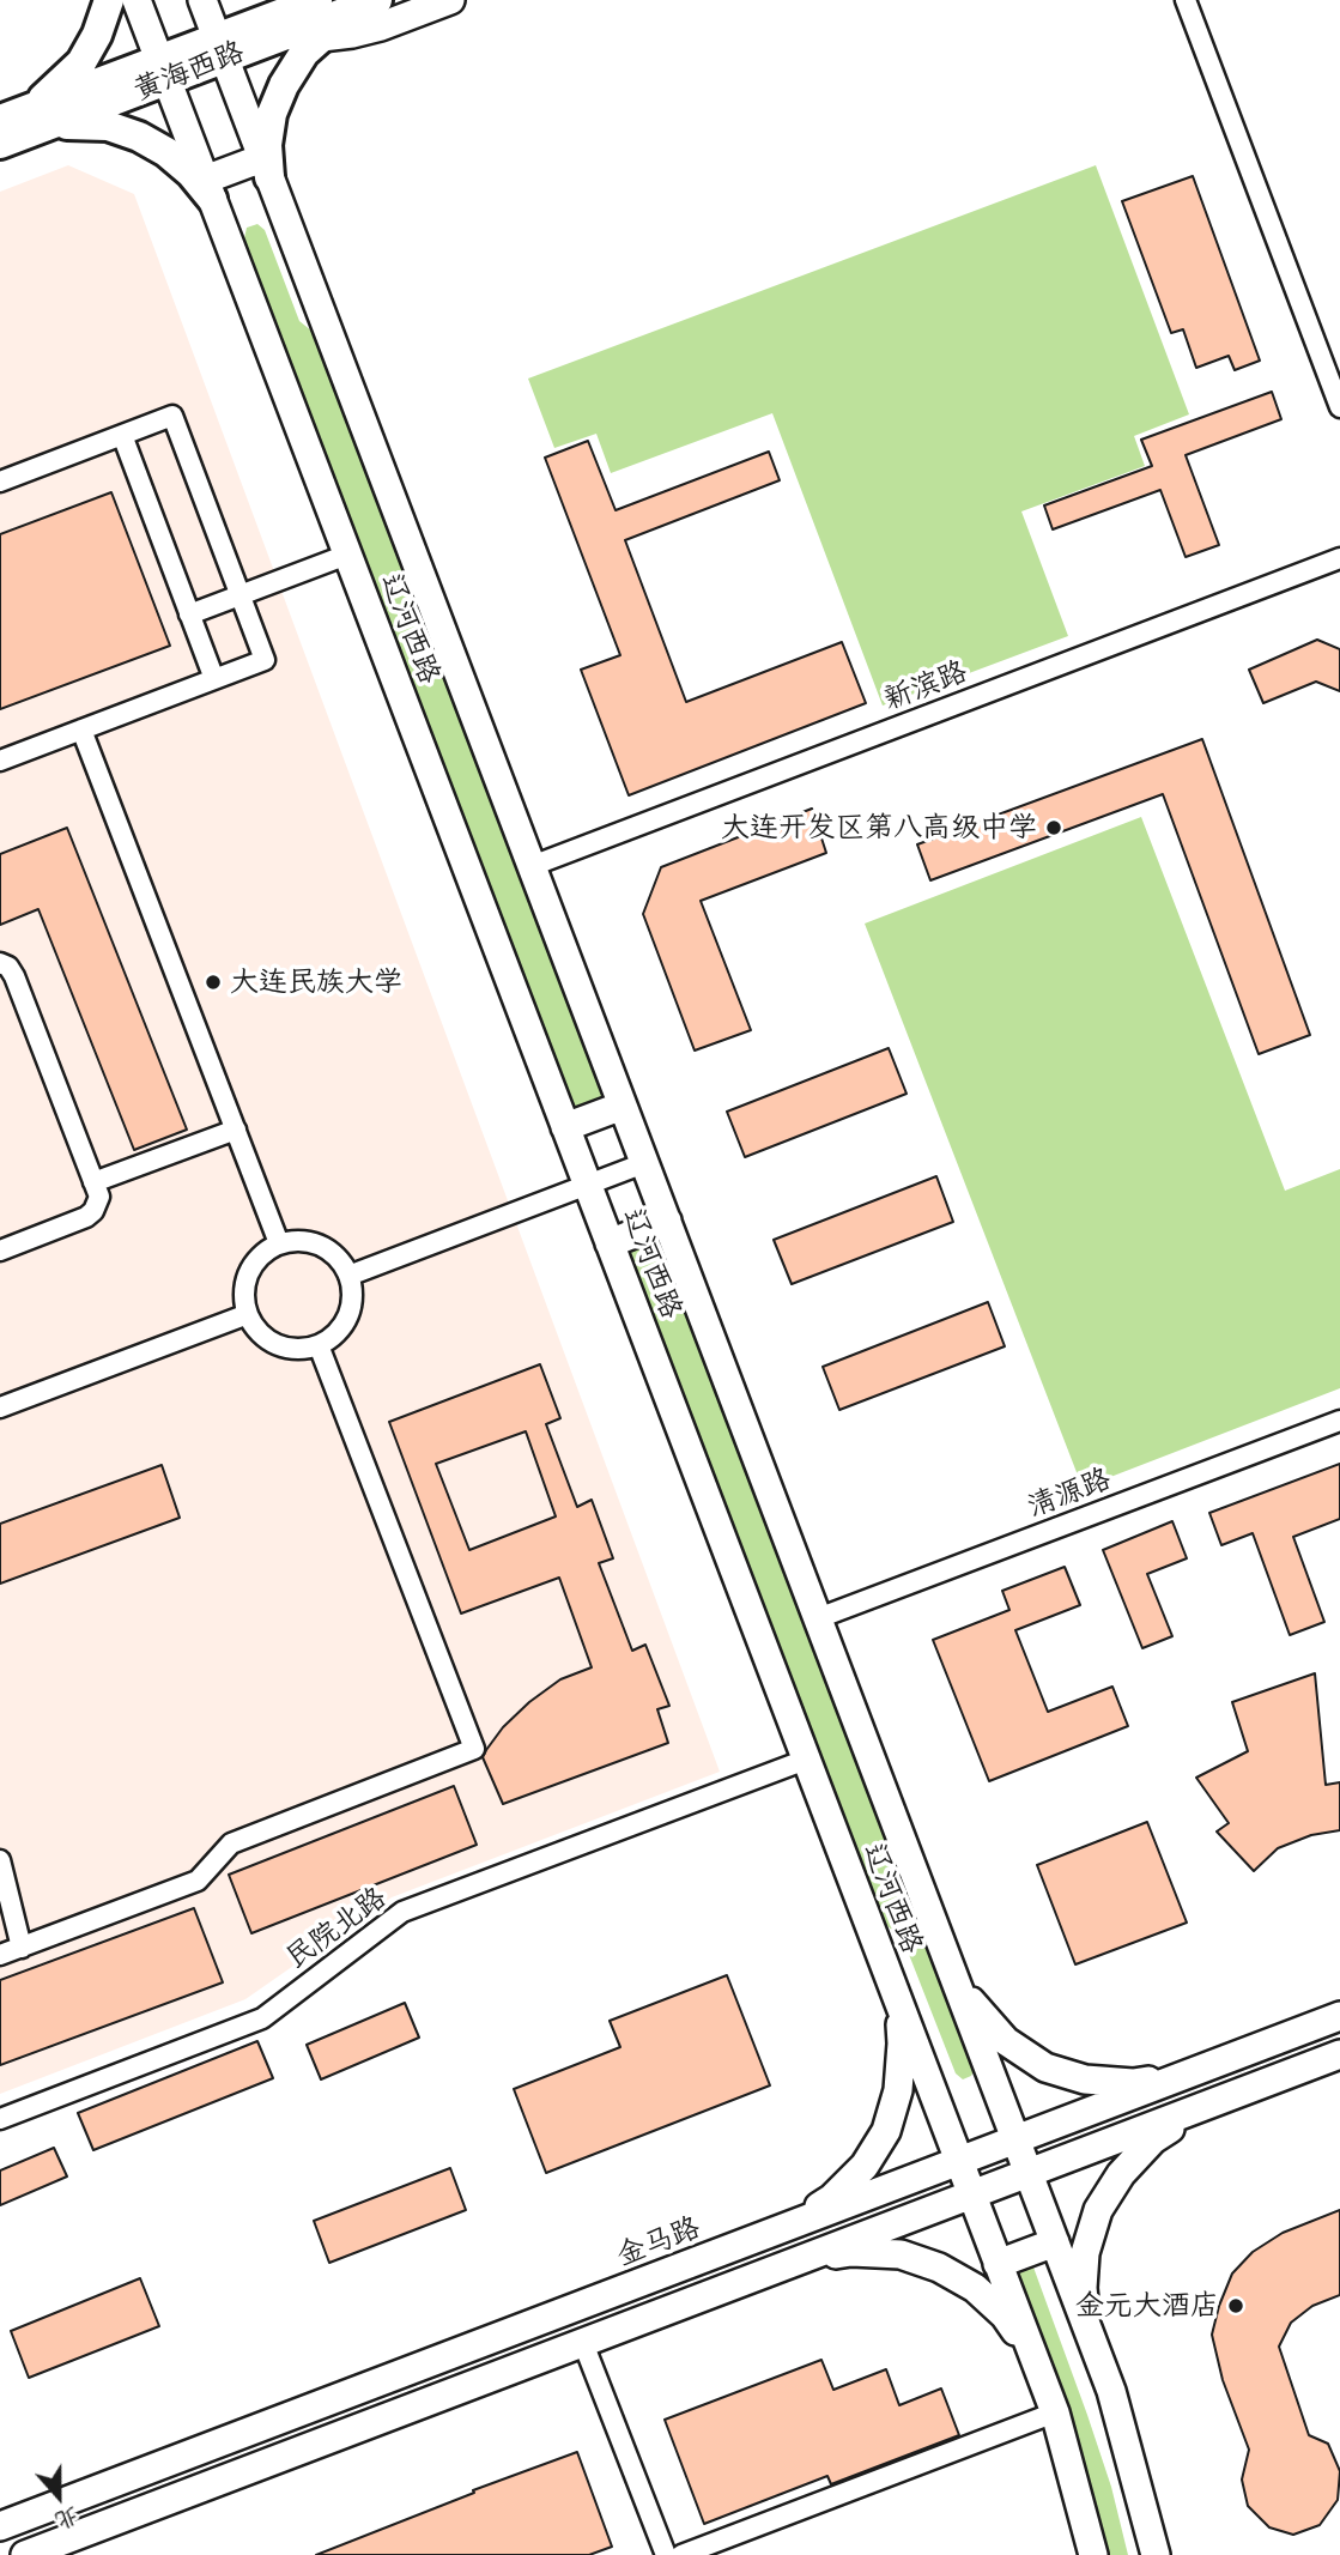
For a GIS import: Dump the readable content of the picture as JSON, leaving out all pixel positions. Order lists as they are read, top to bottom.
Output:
{
  "streets": {
    "main road": ["黄海西路", "辽河西路", "金马路"],
    "street": ["新滨路", "清源路", "民院北路"]
  },
  "crossings": [
    ["黄海西路", "辽河西路"],
    ["辽河西路", "新滨路"],
    ["辽河西路", "清源路"],
    ["辽河西路", "民院北路"],
    ["辽河西路", "金马路"]
  ],
  "places": ["大连开发区第八高级中学", "大连民族大学", "金元大酒店"],
  "north": "bottom"
}
